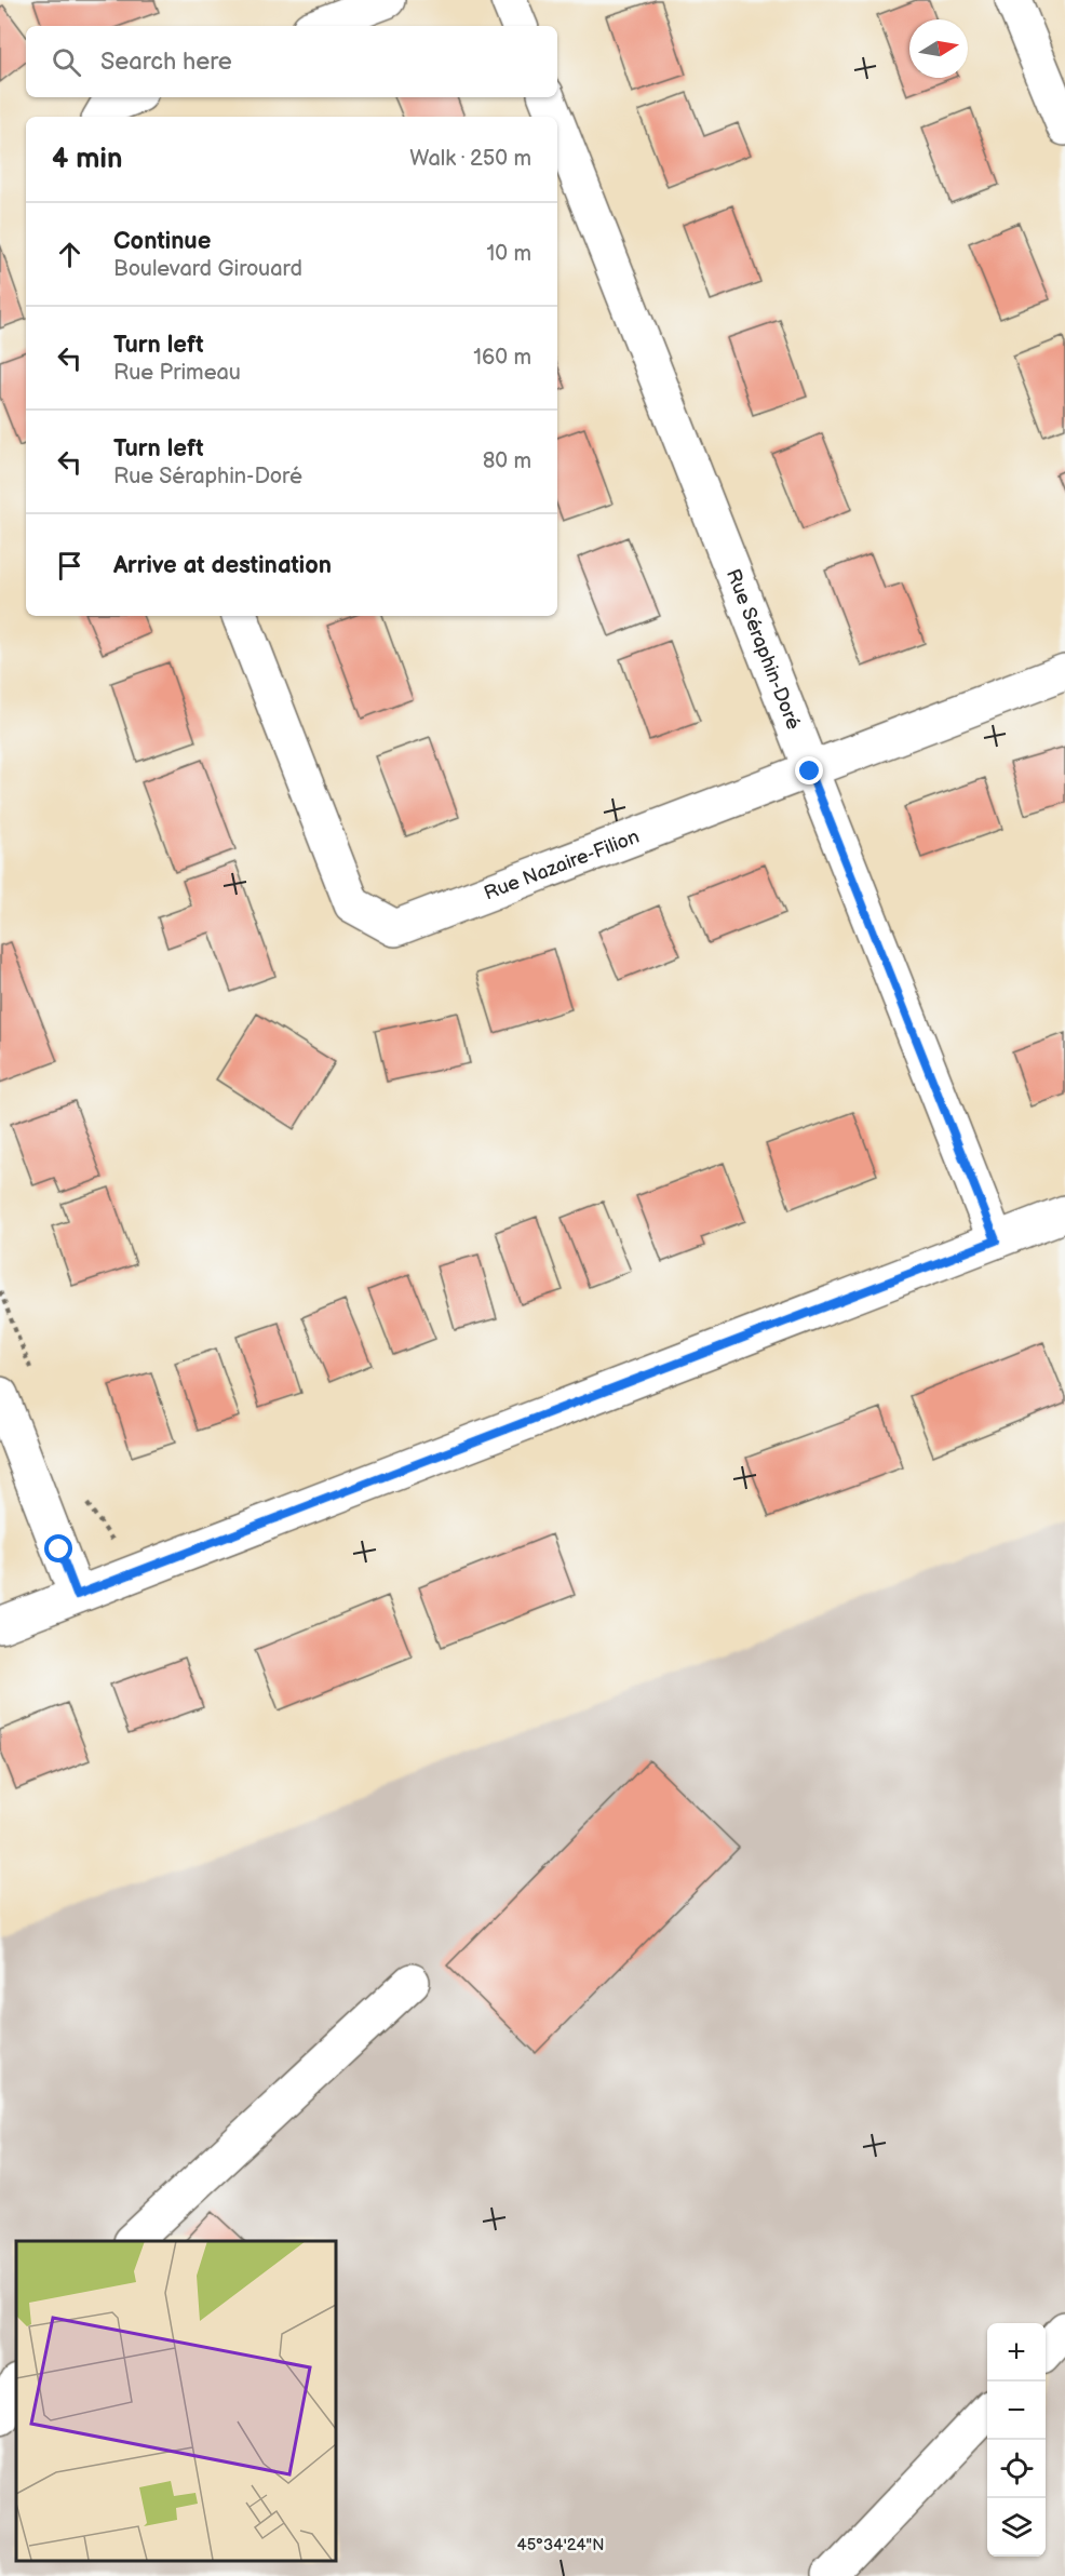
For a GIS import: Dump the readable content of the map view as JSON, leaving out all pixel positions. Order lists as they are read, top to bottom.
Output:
{
  "streets": {
    "street": ["Rue Séraphin-Doré", "Rue Nazaire-Filion"]
  },
  "crossings": [
    ["Rue Séraphin-Doré", "Rue Nazaire-Filion"]
  ],
  "north": "right",
  "page": {
    "search": "Search here",
    "heading": ["4 min", "Walk · 250 m"],
    "list": [
      ["Continue", "Boulevard Girouard", "10 m"],
      ["Turn left", "Rue Primeau", "160 m"],
      ["Turn left", "Rue Séraphin-Doré", "80 m"],
      "Arrive at destination"
    ],
    "map_buttons": ["+", "−"]
  },
  "coordinates": ["45°34'24\"N"]
}
